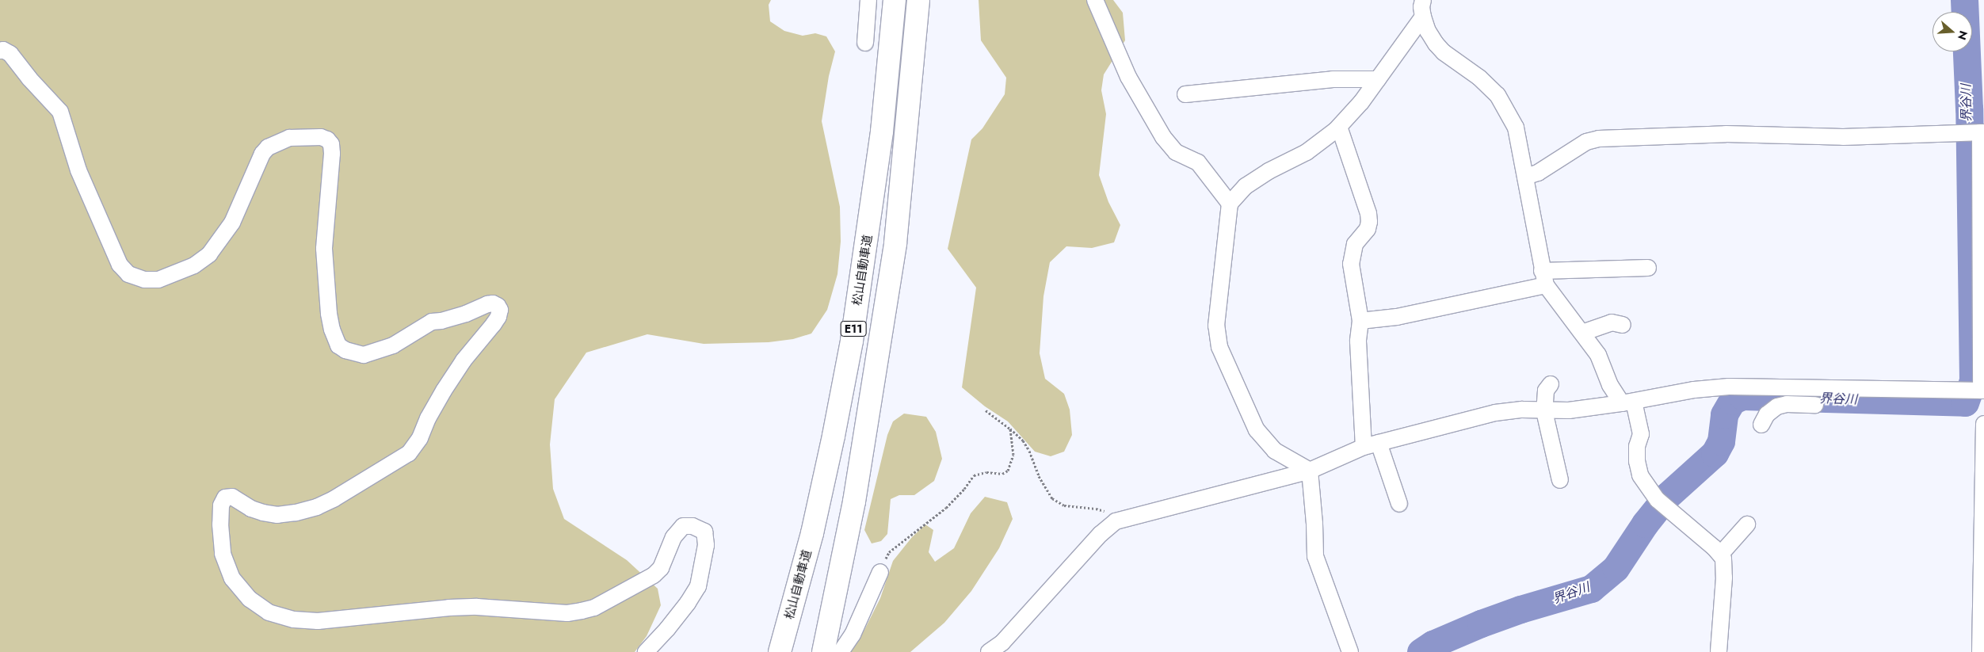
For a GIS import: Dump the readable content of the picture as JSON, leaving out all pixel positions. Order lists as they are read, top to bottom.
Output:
{
  "streets": {
    "highway": ["松山自動車道", "E11"]
  },
  "water": ["界谷川"],
  "north": "right"
}
